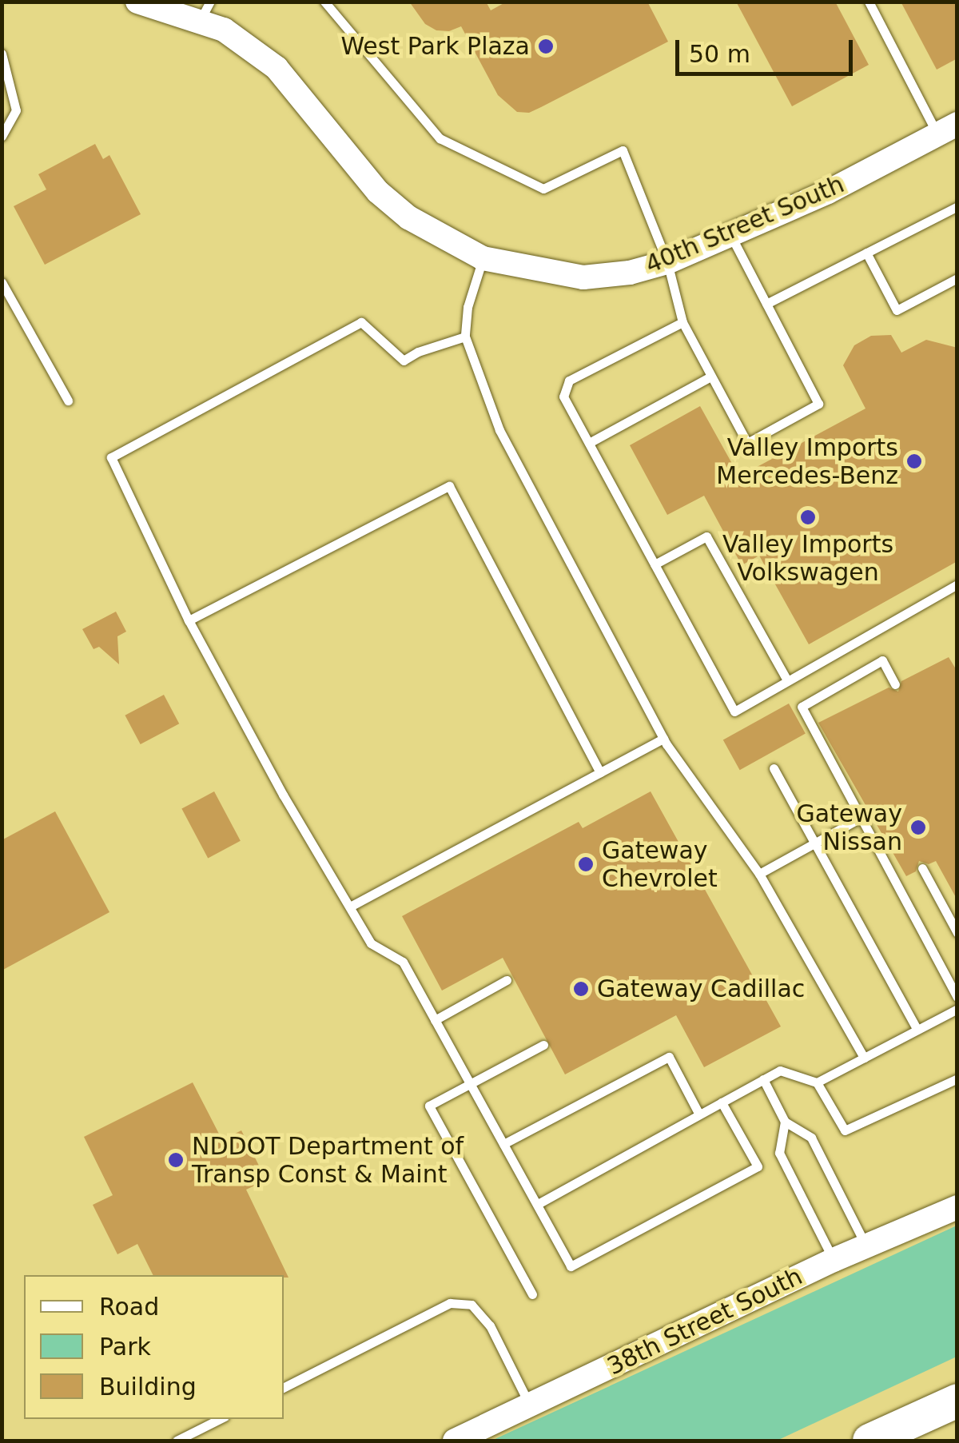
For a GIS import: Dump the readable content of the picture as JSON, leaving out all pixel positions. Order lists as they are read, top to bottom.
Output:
{
  "streets": {
    "street": ["40th Street South", "38th Street South"]
  },
  "places": [
    "West Park Plaza",
    "Valley Imports Mercedes-Benz",
    "Valley Imports Volkswagen",
    "Gateway Nissan",
    "Gateway Chevrolet",
    "Gateway Cadillac",
    "NDDOT Department of Transp Const & Maint"
  ],
  "legend": ["Road", "Park", "Building"],
  "scale_bar": "50 m"
}
